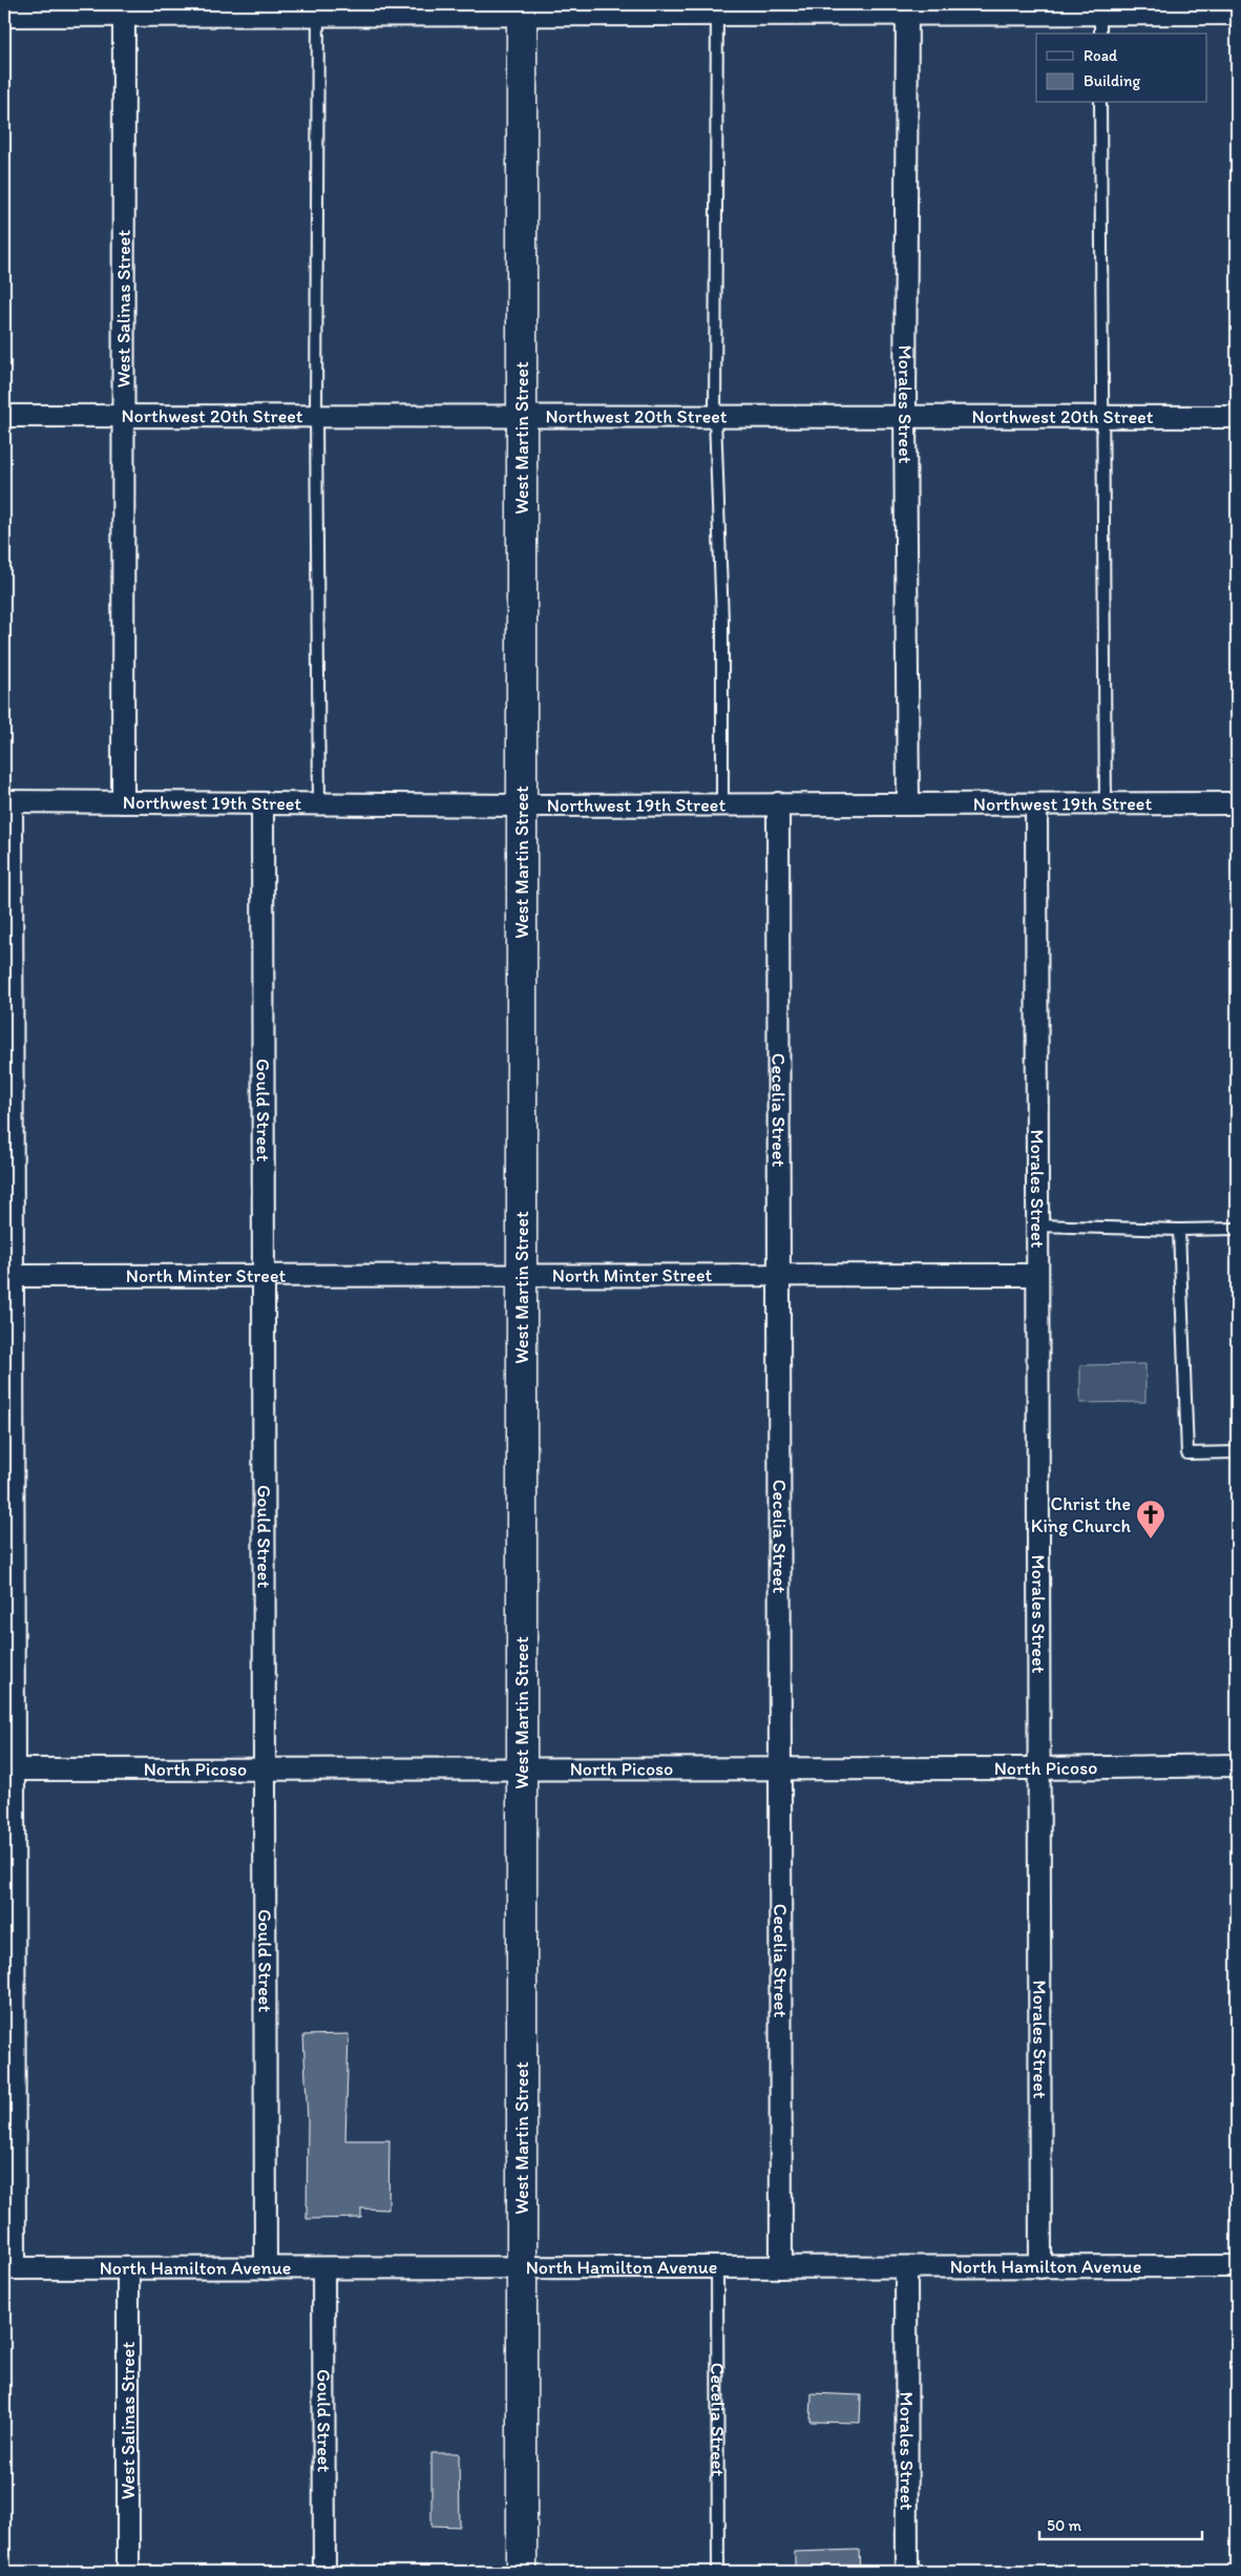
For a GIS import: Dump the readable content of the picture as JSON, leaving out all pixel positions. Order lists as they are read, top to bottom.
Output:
{
  "streets": {
    "main road": ["West Martin Street"],
    "street": [
      "West Salinas Street",
      "Morales Street",
      "Northwest 20th Street",
      "Northwest 19th Street",
      "Gould Street",
      "Cecelia Street",
      "North Minter Street",
      "North Picoso",
      "North Hamilton Avenue"
    ]
  },
  "crossings": [
    ["West Salinas Street", "Northwest 20th Street"],
    ["West Salinas Street", "Northwest 19th Street"],
    ["West Salinas Street", "North Hamilton Avenue"],
    ["Morales Street", "Northwest 20th Street"],
    ["Morales Street", "Northwest 19th Street"],
    ["Morales Street", "North Minter Street"],
    ["Morales Street", "North Picoso"],
    ["Morales Street", "North Hamilton Avenue"],
    ["Northwest 20th Street", "West Martin Street"],
    ["West Martin Street", "Northwest 19th Street"],
    ["West Martin Street", "North Minter Street"],
    ["West Martin Street", "North Picoso"],
    ["West Martin Street", "North Hamilton Avenue"],
    ["Northwest 19th Street", "Gould Street"],
    ["Northwest 19th Street", "Cecelia Street"],
    ["Gould Street", "North Minter Street"],
    ["Gould Street", "North Picoso"],
    ["Gould Street", "North Hamilton Avenue"],
    ["Cecelia Street", "North Minter Street"],
    ["Cecelia Street", "North Picoso"],
    ["Cecelia Street", "North Hamilton Avenue"]
  ],
  "places": {
    "church": ["Christ the King Church"]
  },
  "legend": ["Road", "Building"],
  "scale_bar": "50 m"
}
